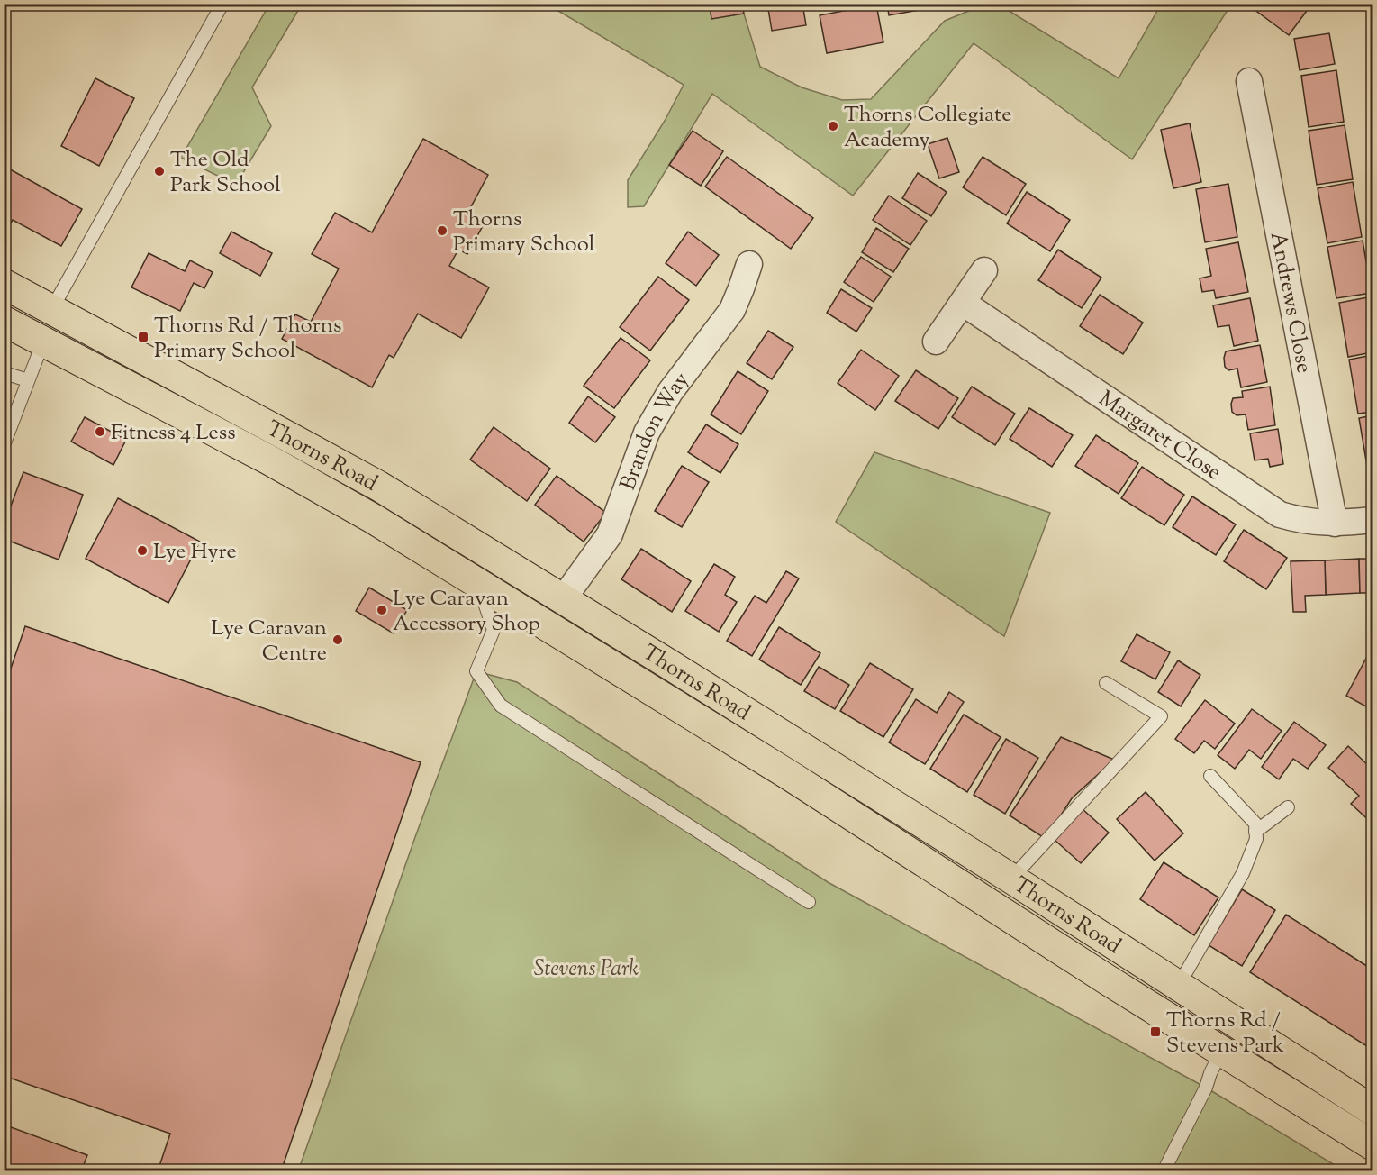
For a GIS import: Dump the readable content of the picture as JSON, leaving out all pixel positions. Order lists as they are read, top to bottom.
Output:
{
  "streets": {
    "highway": ["Thorns Road"],
    "street": ["Andrews Close", "Brandon Way", "Margaret Close"]
  },
  "crossings": [
    ["Andrews Close", "Margaret Close"],
    ["Brandon Way", "Thorns Road"]
  ],
  "parks": ["Stevens Park"],
  "places": {
    "other": [
      "Thorns Collegiate Academy",
      "The Old Park School",
      "Thorns Primary School",
      "Fitness 4 Less",
      "Lye Hyre",
      "Lye Caravan Accessory Shop",
      "Lye Caravan Centre"
    ],
    "transit": ["Thorns Rd / Thorns Primary School", "Thorns Rd / Stevens Park"]
  }
}
